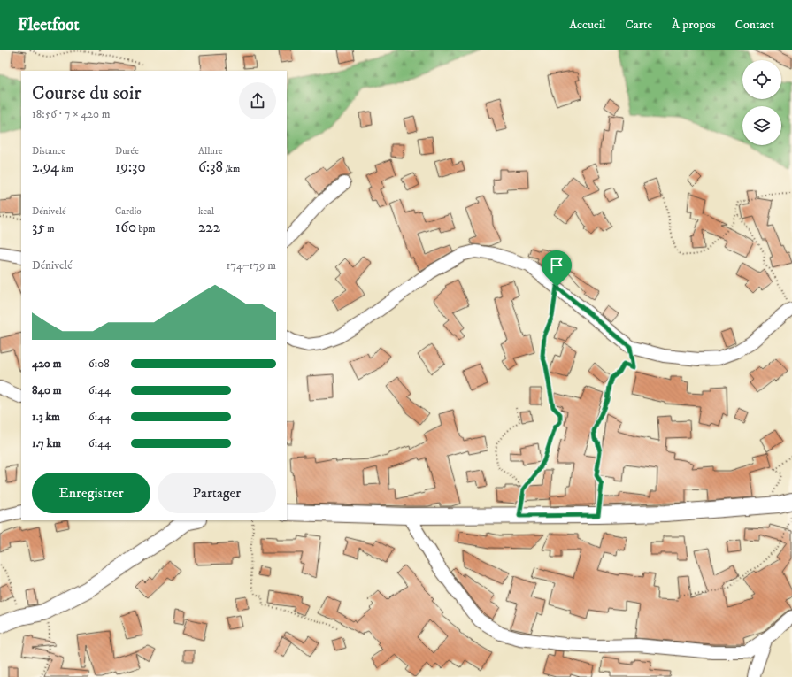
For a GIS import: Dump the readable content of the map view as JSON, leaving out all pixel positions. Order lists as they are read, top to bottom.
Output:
{
  "page": {
    "header": "Fleetfoot",
    "nav": [
      "Accueil",
      "Carte",
      "À propos",
      "Contact"
    ],
    "heading": ["Course du soir", "18:56 · 7 × 420 m"],
    "stats": [
      ["Distance", "2.94 km"],
      ["Durée", "19:30"],
      ["Allure", "6:38 /km"],
      ["Dénivelé", "35 m"],
      ["Cardio", "160 bpm"],
      ["kcal", "222"]
    ],
    "chart": ["Dénivelé", "174–179 m"],
    "list": [
      {
        "name": "420 m",
        "note": "6:08"
      },
      {
        "name": "840 m",
        "note": "6:44"
      },
      {
        "name": "1.3 km",
        "note": "6:44"
      },
      {
        "name": "1.7 km",
        "note": "6:44"
      }
    ],
    "buttons": ["Enregistrer", "Partager"]
  }
}
